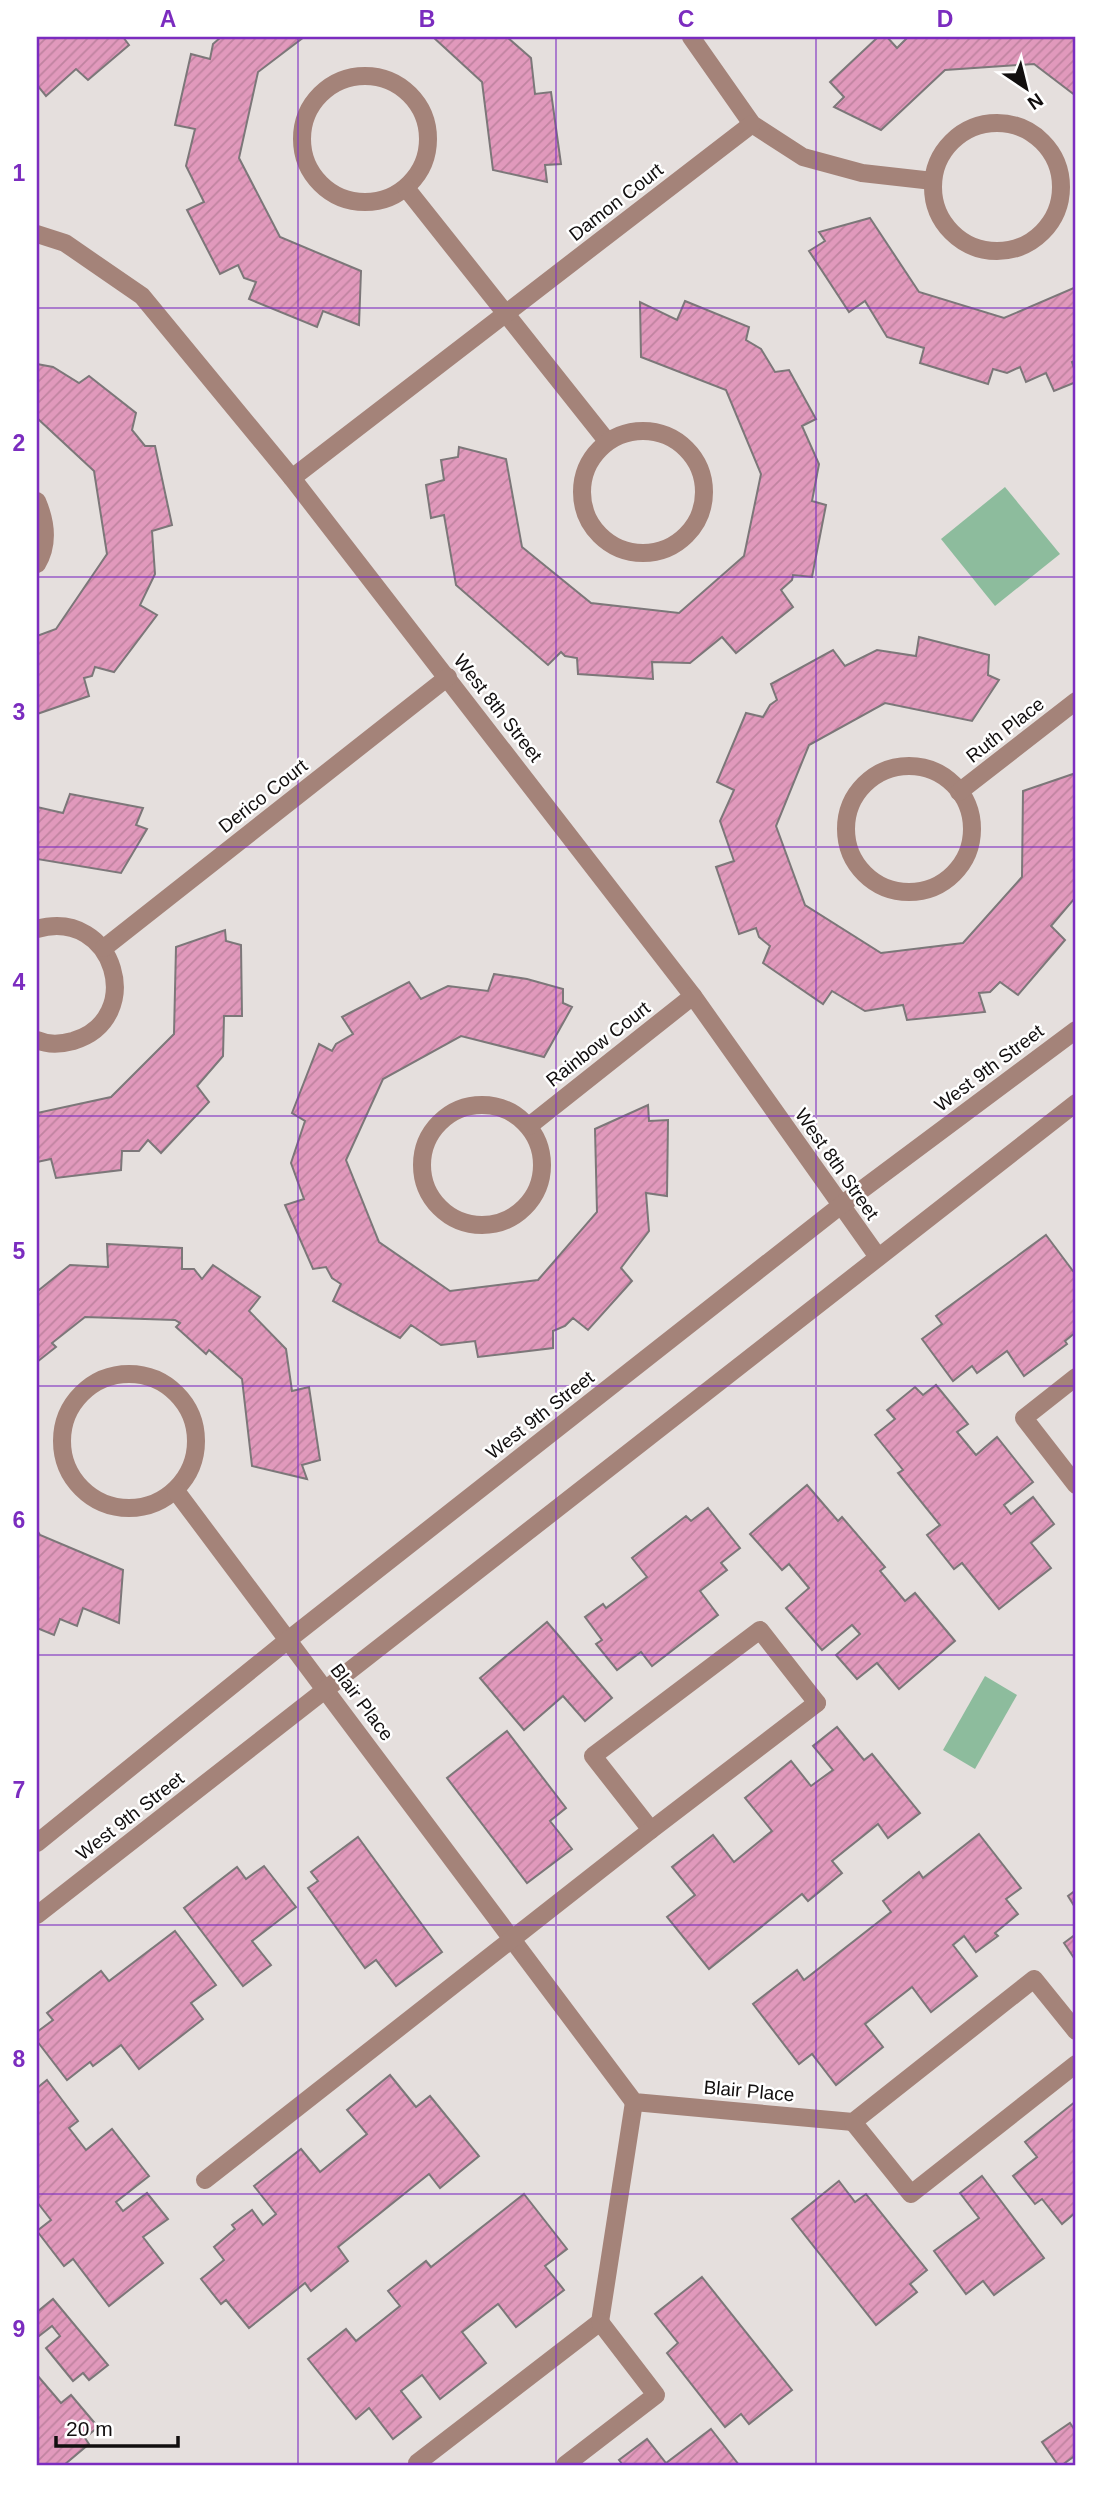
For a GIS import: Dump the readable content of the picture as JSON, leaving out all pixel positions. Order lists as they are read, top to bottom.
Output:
{
  "streets": {
    "street": [
      "Damon Court",
      "West 8th Street",
      "Ruth Place",
      "Derico Court",
      "Rainbow Court",
      "West 9th Street",
      "Blair Place"
    ]
  },
  "crossings": [
    ["Damon Court", "West 8th Street"],
    ["West 8th Street", "Derico Court"],
    ["West 8th Street", "Rainbow Court"],
    ["West 8th Street", "West 9th Street"],
    ["West 9th Street", "Blair Place"]
  ],
  "scale_bar": "20 m",
  "north": "bottom right",
  "grid": {
    "columns": [
      "A",
      "B",
      "C",
      "D"
    ],
    "rows": [
      "1",
      "2",
      "3",
      "4",
      "5",
      "6",
      "7",
      "8",
      "9"
    ]
  }
}
